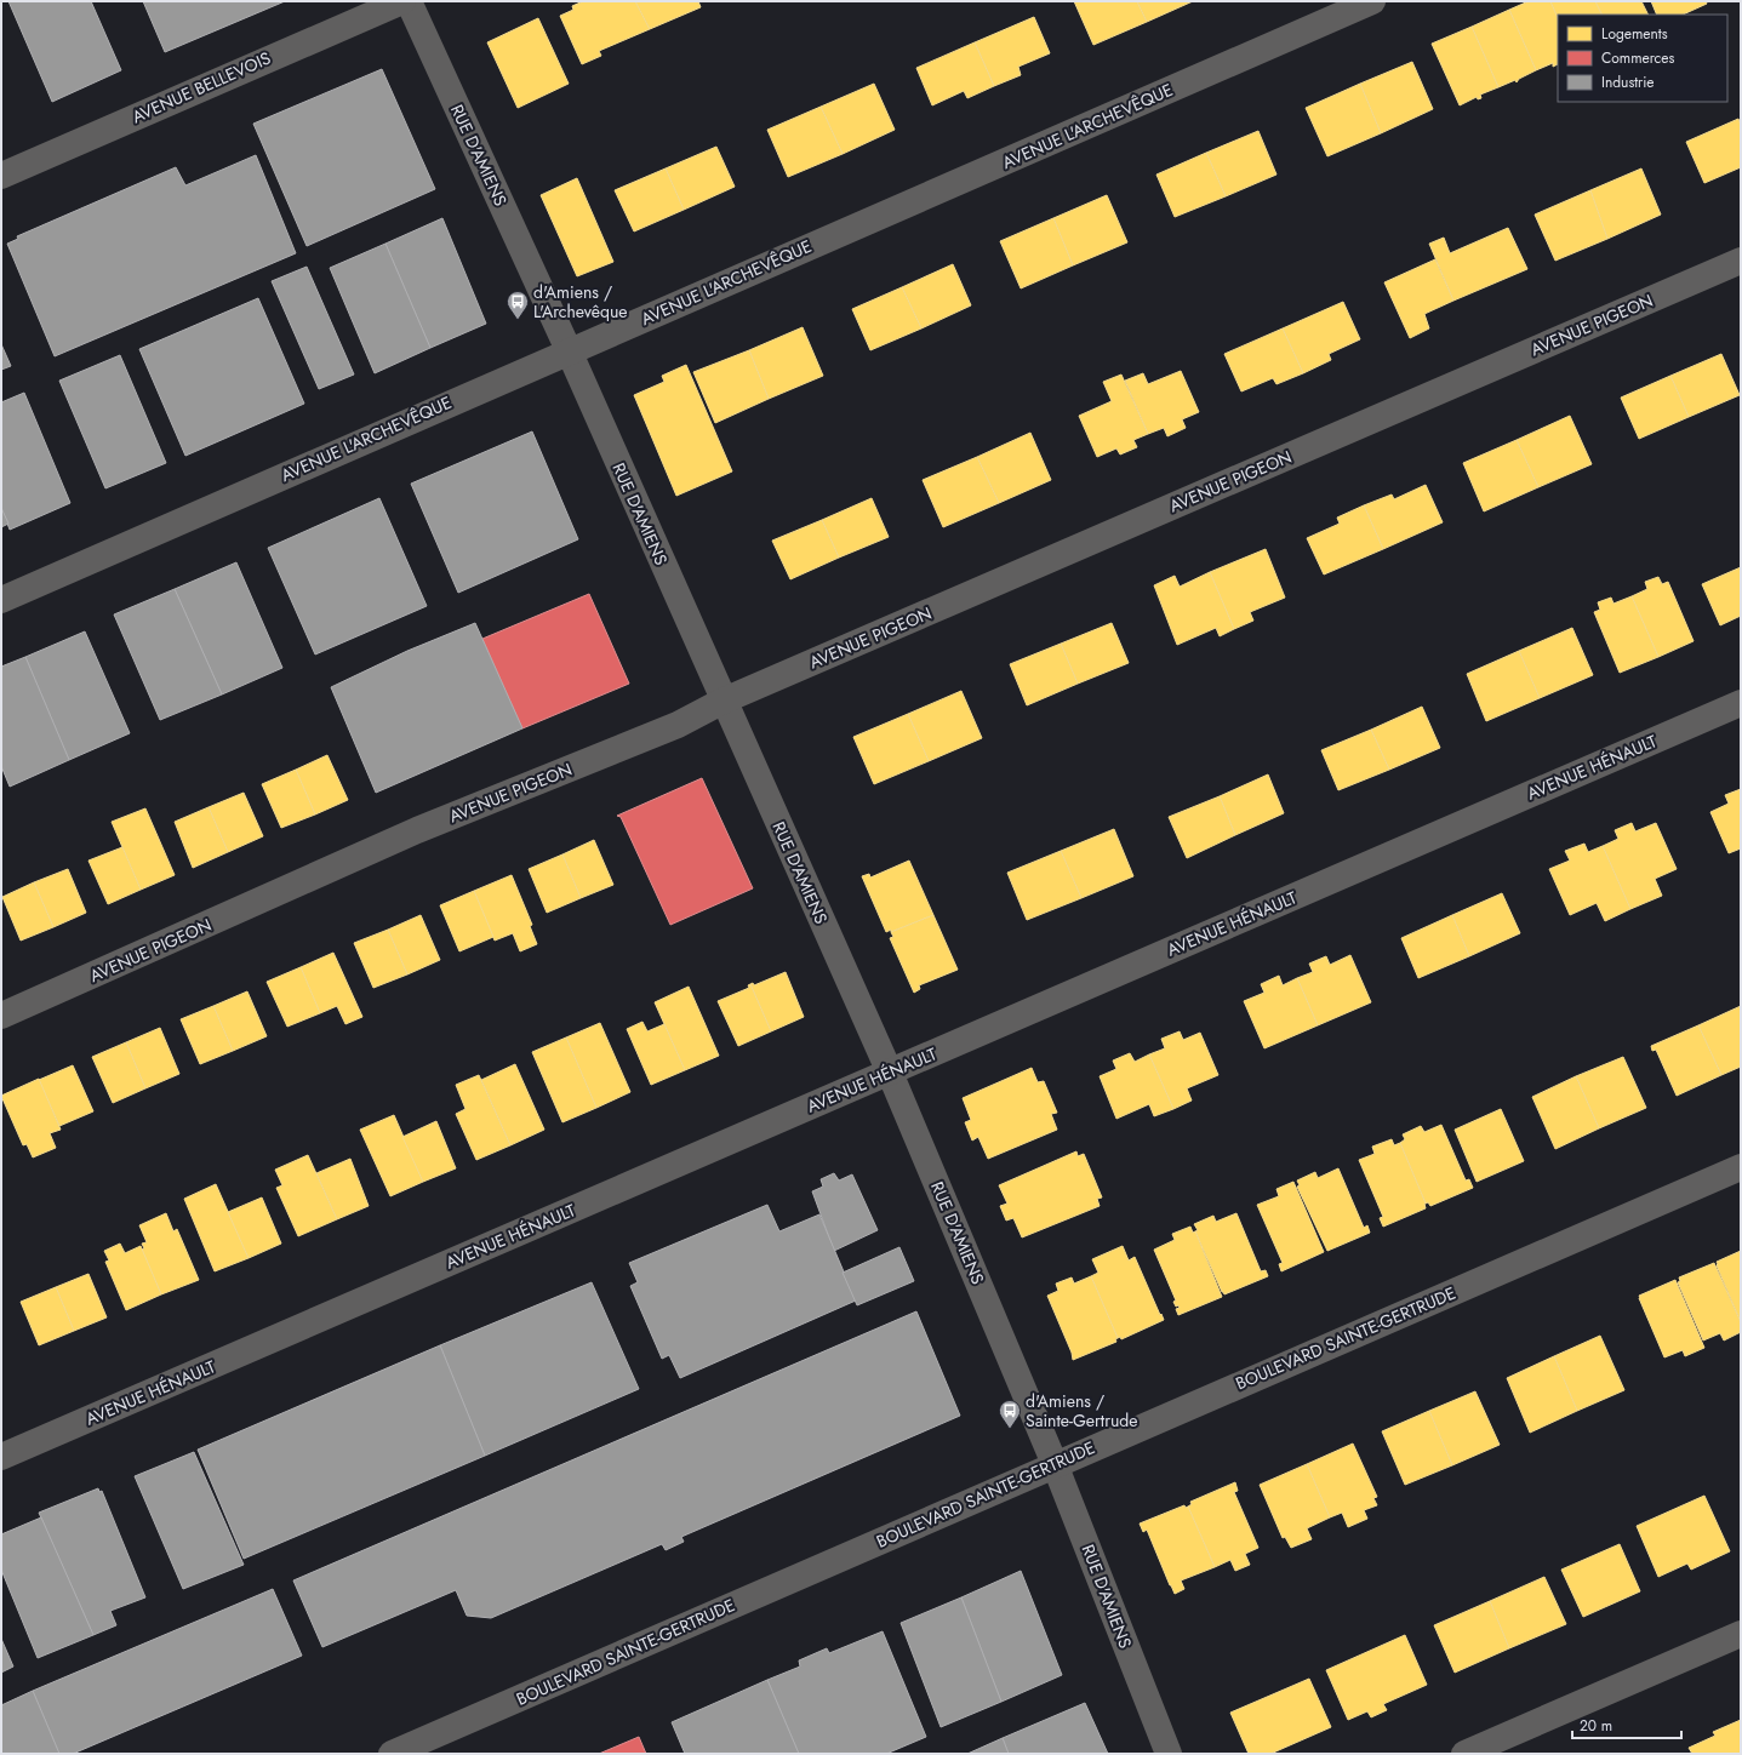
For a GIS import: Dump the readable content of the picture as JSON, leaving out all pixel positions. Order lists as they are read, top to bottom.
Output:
{
  "streets": {
    "street": [
      "AVENUE BELLEVOIS",
      "AVENUE L'ARCHEVÊQUE",
      "RUE D'AMIENS",
      "AVENUE PIGEON",
      "AVENUE HÉNAULT",
      "BOULEVARD SAINTE-GERTRUDE"
    ]
  },
  "crossings": [
    ["AVENUE L'ARCHEVÊQUE", "RUE D'AMIENS"],
    ["RUE D'AMIENS", "AVENUE PIGEON"],
    ["RUE D'AMIENS", "AVENUE HÉNAULT"],
    ["RUE D'AMIENS", "BOULEVARD SAINTE-GERTRUDE"]
  ],
  "places": {
    "bus stop": ["d'Amiens / L'Archevêque", "d'Amiens / Sainte-Gertrude"]
  },
  "legend": ["Logements", "Commerces", "Industrie"],
  "scale_bar": "20 m"
}
